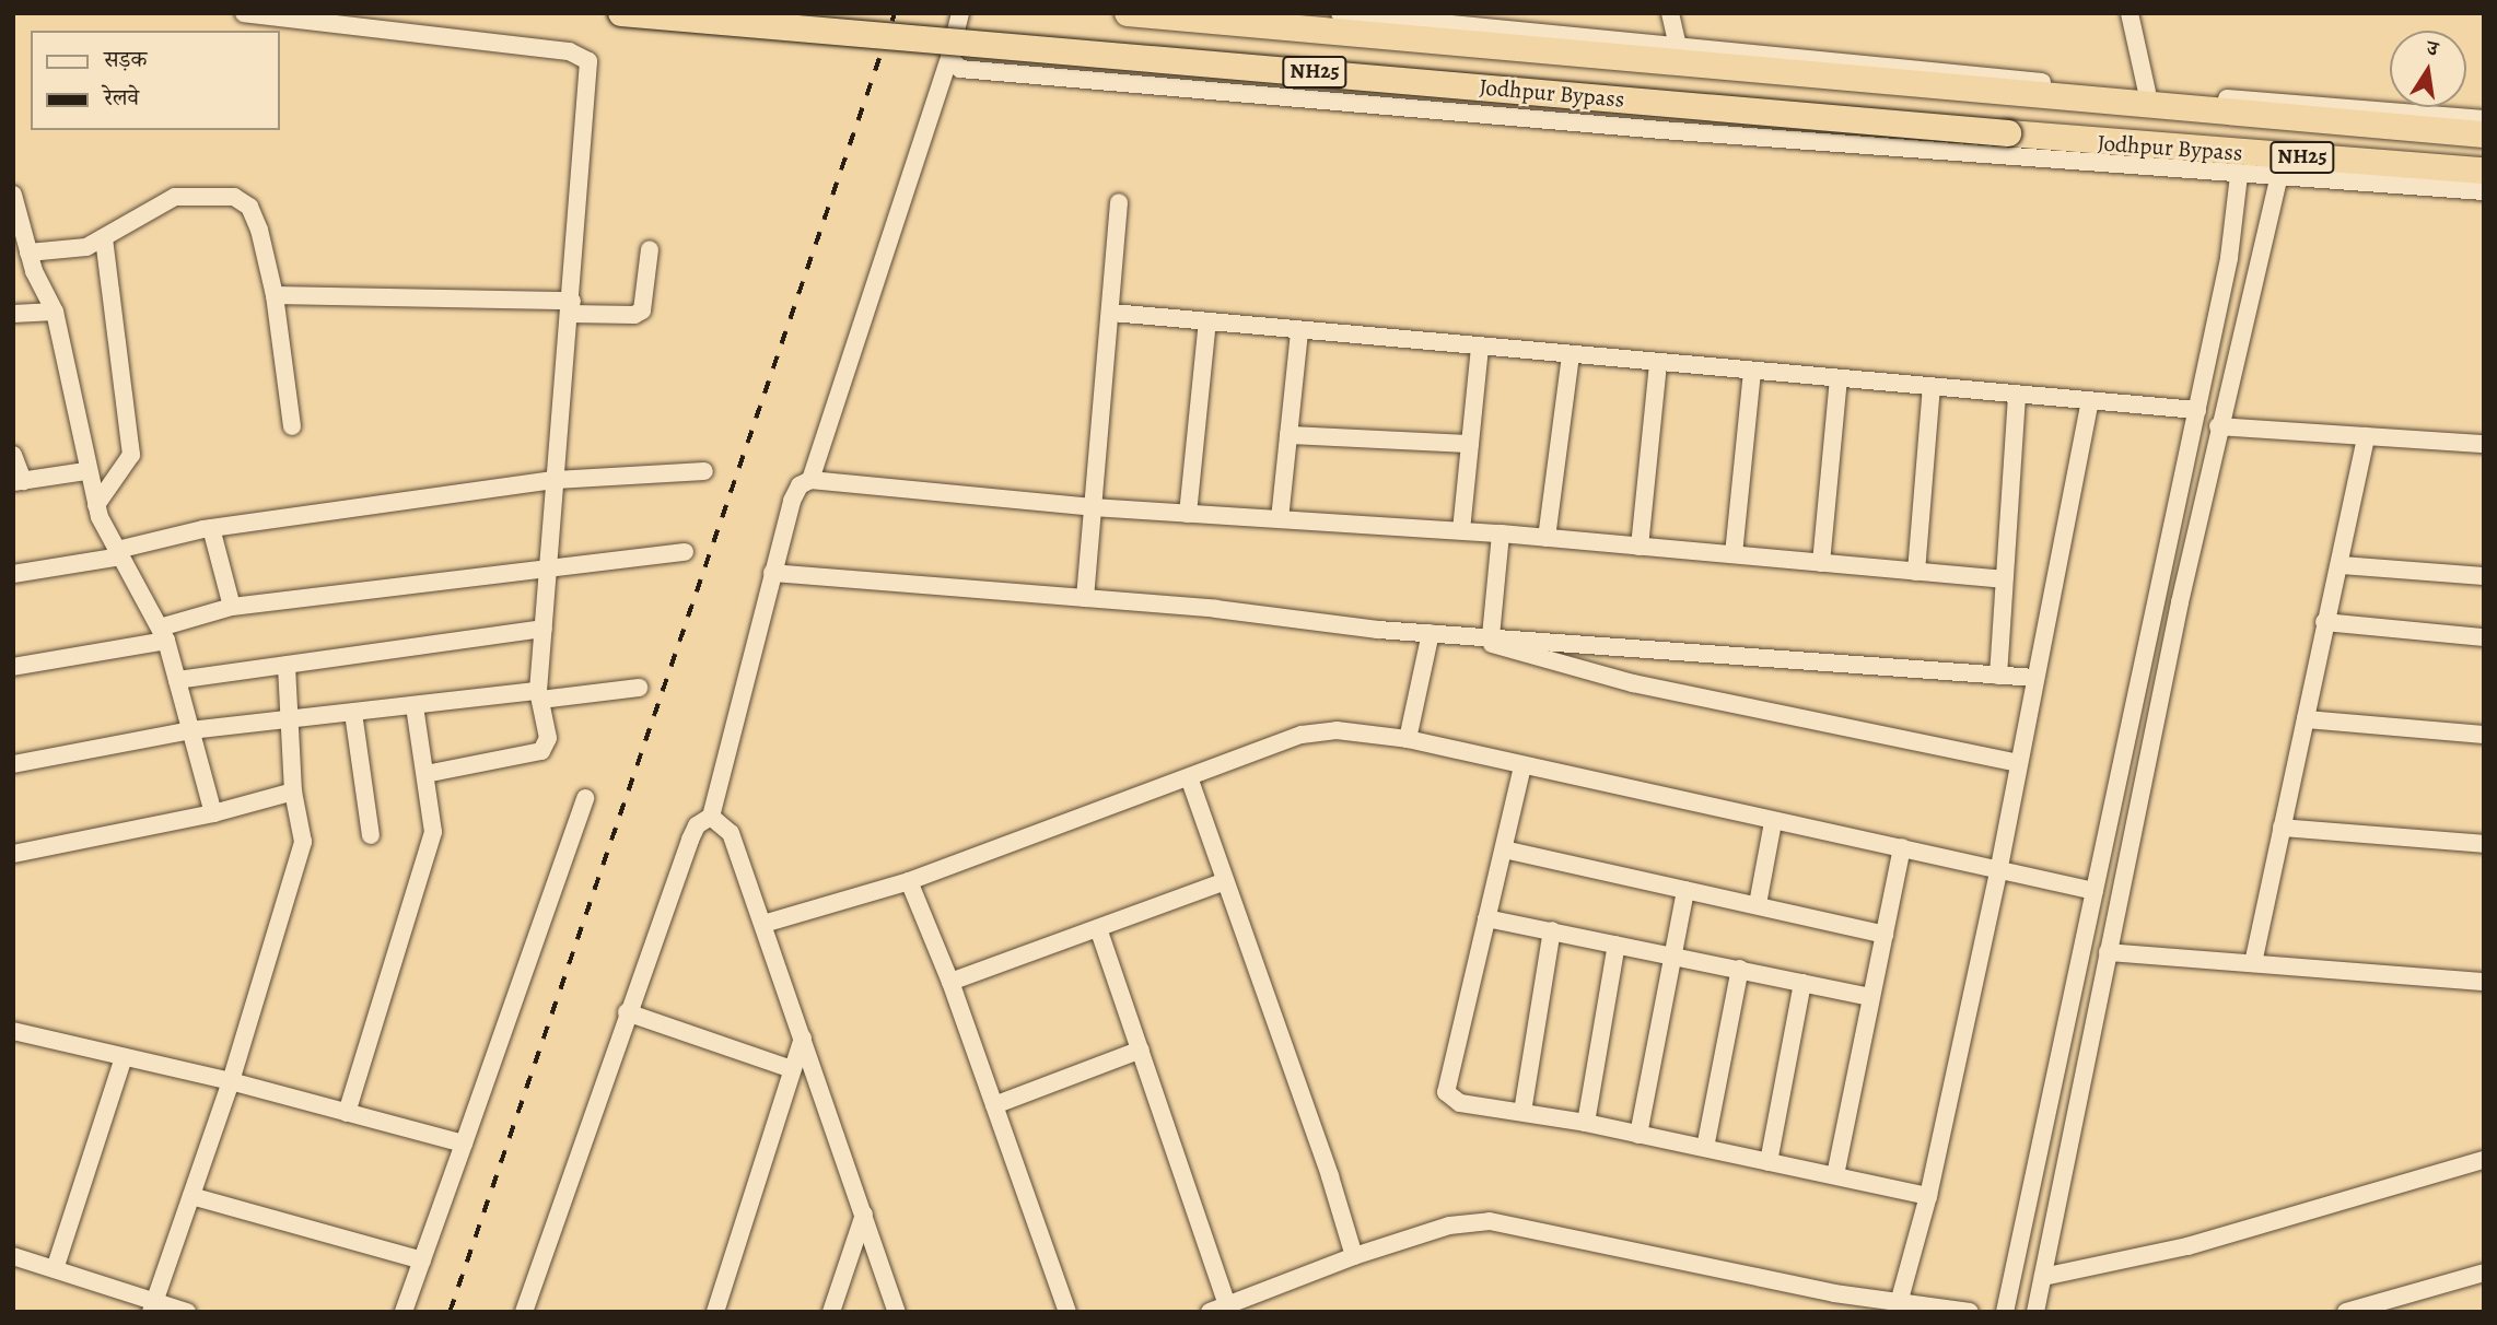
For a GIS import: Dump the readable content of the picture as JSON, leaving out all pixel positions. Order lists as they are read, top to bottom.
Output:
{
  "streets": {
    "highway": ["NH25", "Jodhpur Bypass"]
  },
  "legend": ["सड़क", "रेलवे"],
  "north": "top"
}
